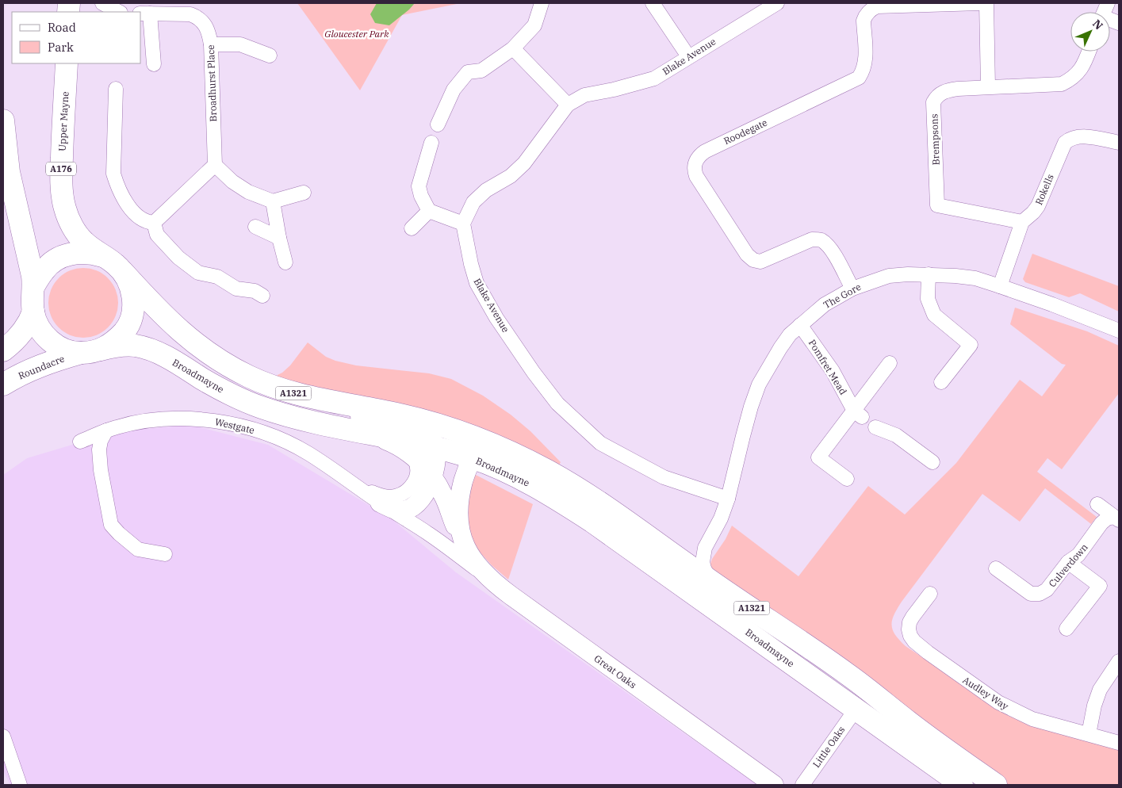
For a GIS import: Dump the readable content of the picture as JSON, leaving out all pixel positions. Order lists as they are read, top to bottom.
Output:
{
  "streets": {
    "main road": [
      "Upper Mayne",
      "A176",
      "Roundacre",
      "Broadmayne",
      "A1321"
    ],
    "street": [
      "Blake Avenue",
      "Broadhurst Place",
      "Roodegate",
      "Brempsons",
      "Rokells",
      "The Gore",
      "Pomfret Mead",
      "Westgate",
      "Culverdown",
      "Great Oaks",
      "Audley Way",
      "Little Oaks"
    ]
  },
  "crossings": [
    ["Blake Avenue", "The Gore"],
    ["Upper Mayne", "Roundacre"],
    ["Upper Mayne", "Broadmayne"],
    ["Roodegate", "The Gore"],
    ["Brempsons", "Rokells"],
    ["Rokells", "The Gore"],
    ["The Gore", "Pomfret Mead"],
    ["The Gore", "Broadmayne"],
    ["Roundacre", "Broadmayne"],
    ["Broadmayne", "Great Oaks"],
    ["Broadmayne", "Little Oaks"],
    ["Westgate", "Great Oaks"]
  ],
  "parks": ["Gloucester Park"],
  "legend": ["Road", "Park"],
  "north": "top right"
}
